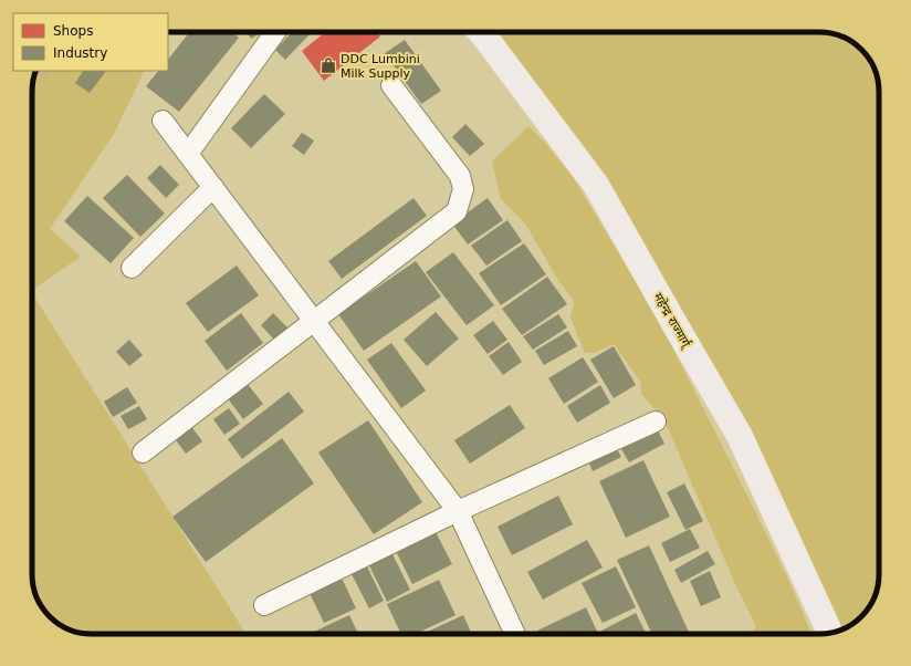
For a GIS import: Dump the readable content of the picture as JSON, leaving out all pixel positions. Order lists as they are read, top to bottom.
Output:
{
  "streets": {
    "highway": ["महेन्द्र राज्मार्ग्"]
  },
  "places": {
    "shop": ["DDC Lumbini Milk Supply"]
  },
  "legend": ["Shops", "Industry"]
}
